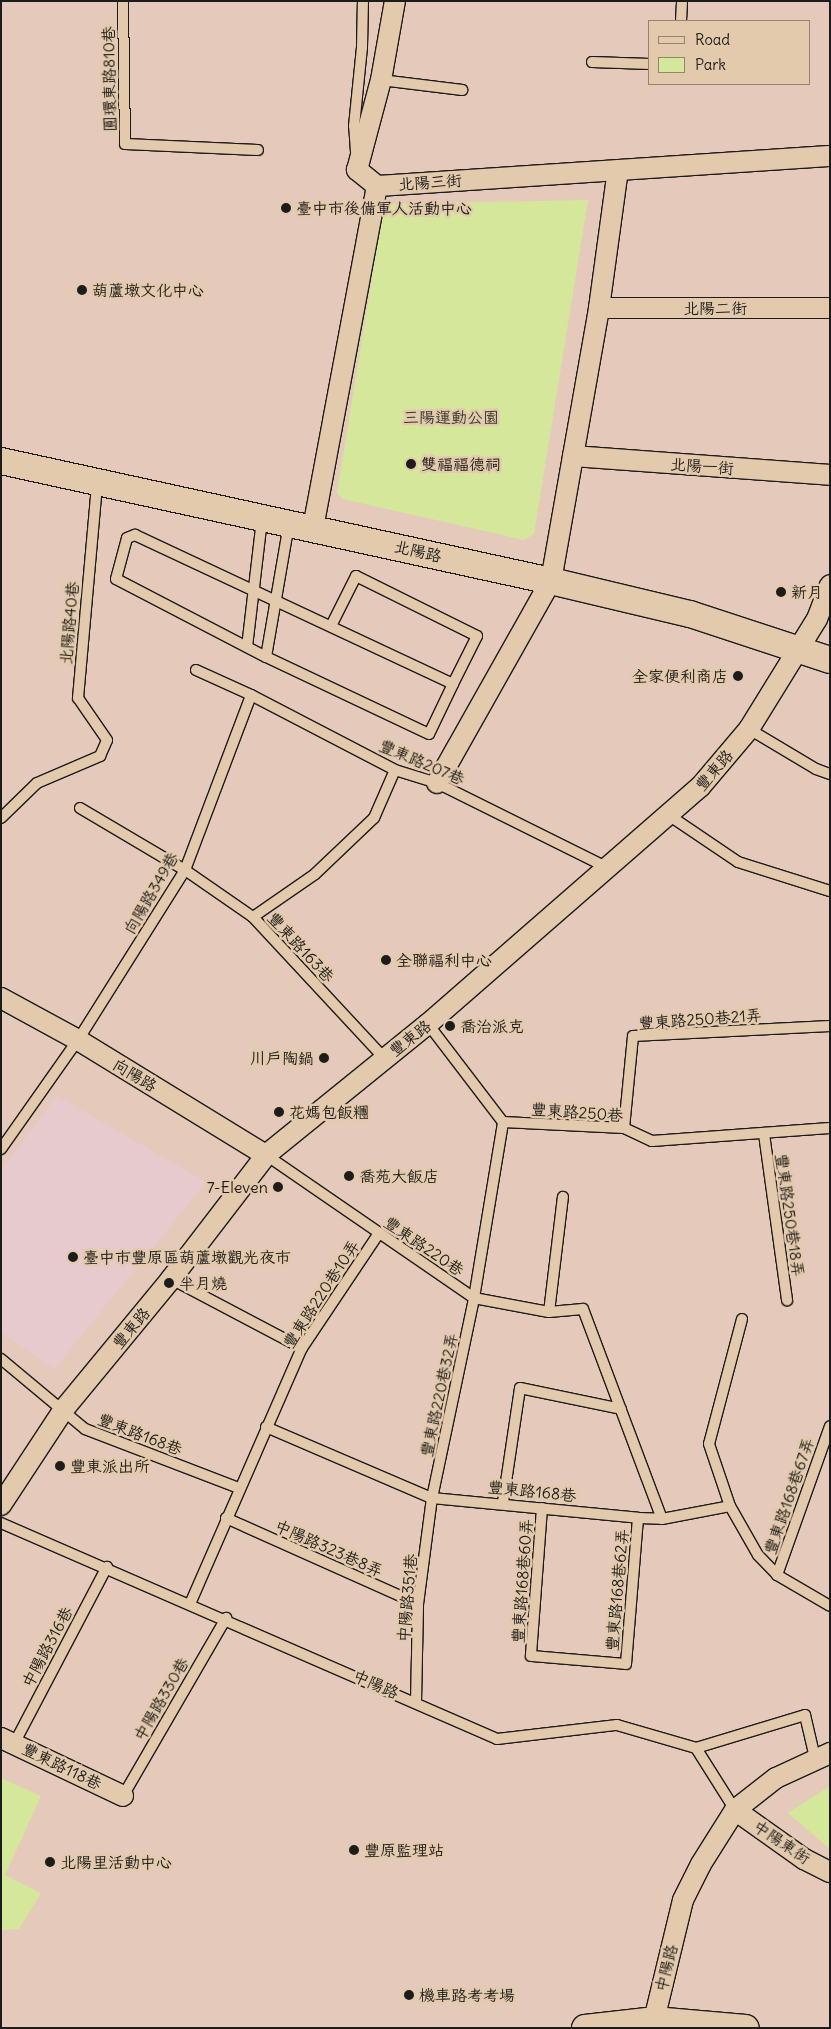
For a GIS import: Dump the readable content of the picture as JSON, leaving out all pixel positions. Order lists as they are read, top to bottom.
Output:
{
  "streets": {
    "street": [
      "北陽三街",
      "北陽二街",
      "北陽一街",
      "北陽路",
      "豐東路",
      "向陽路",
      "中陽路",
      "豐東路118巷",
      "中陽東街"
    ],
    "lane": [
      "圓環東路810巷",
      "北陽路40巷",
      "豐東路207巷",
      "向陽路349巷",
      "豐東路163巷",
      "豐東路250巷21弄",
      "豐東路250巷",
      "豐東路250巷18弄",
      "豐東路220巷",
      "豐東路220巷10弄",
      "豐東路220巷32弄",
      "豐東路168巷",
      "豐東路168巷67弄",
      "中陽路323巷8弄",
      "豐東路168巷60弄",
      "豐東路168巷62弄",
      "中陽路351巷",
      "中陽路316巷",
      "中陽路330巷"
    ]
  },
  "crossings": [
    ["北陽三街", "北陽路"],
    ["北陽路", "北陽路40巷"],
    ["北陽路", "豐東路"],
    ["豐東路207巷", "豐東路"],
    ["豐東路207巷", "向陽路349巷"],
    ["豐東路", "豐東路163巷"],
    ["豐東路", "向陽路"],
    ["豐東路", "豐東路220巷"],
    ["豐東路", "豐東路168巷"],
    ["向陽路349巷", "豐東路163巷"],
    ["向陽路349巷", "向陽路"],
    ["豐東路250巷21弄", "豐東路250巷"],
    ["向陽路", "豐東路220巷"],
    ["豐東路250巷", "豐東路250巷18弄"],
    ["豐東路250巷", "豐東路220巷32弄"],
    ["豐東路220巷", "豐東路220巷10弄"],
    ["豐東路220巷", "豐東路220巷32弄"],
    ["豐東路220巷10弄", "豐東路168巷"],
    ["豐東路220巷32弄", "豐東路168巷"],
    ["豐東路220巷32弄", "中陽路351巷"],
    ["豐東路168巷", "豐東路168巷60弄"],
    ["豐東路168巷", "豐東路168巷62弄"],
    ["豐東路168巷", "中陽路351巷"],
    ["中陽路323巷8弄", "中陽路351巷"],
    ["豐東路168巷60弄", "豐東路168巷62弄"],
    ["中陽路351巷", "中陽路"],
    ["中陽路316巷", "中陽路"],
    ["中陽路316巷", "豐東路118巷"],
    ["中陽路", "中陽路330巷"],
    ["中陽路", "中陽東街"],
    ["中陽路330巷", "豐東路118巷"]
  ],
  "parks": ["三陽運動公園"],
  "places": [
    "臺中市後備軍人活動中心",
    "葫蘆墩文化中心",
    "雙福福德祠",
    "新月",
    "全家便利商店",
    "全聯福利中心",
    "喬治派克",
    "川戶陶鍋",
    "花媽包飯糰",
    "喬苑大飯店",
    "7-Eleven",
    "臺中市豐原區葫蘆墩觀光夜市",
    "半月燒",
    "豐東派出所",
    "豐原監理站",
    "北陽里活動中心",
    "機車路考考場"
  ],
  "legend": ["Road", "Park"]
}
